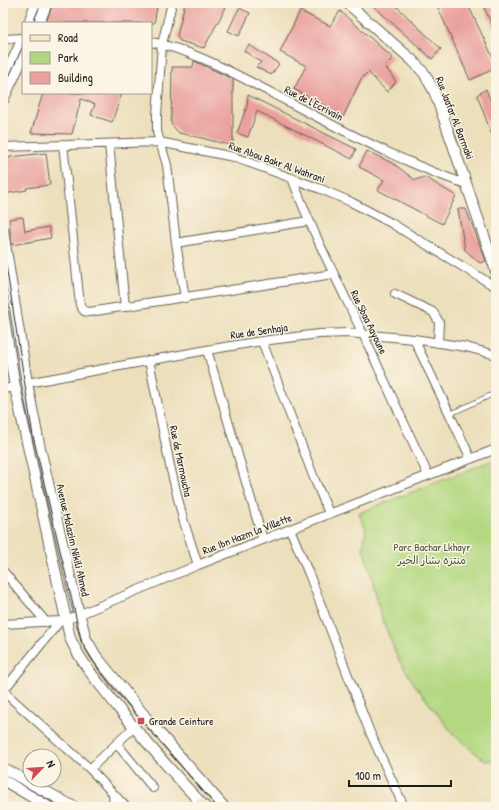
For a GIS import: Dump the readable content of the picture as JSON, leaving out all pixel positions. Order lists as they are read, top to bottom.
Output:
{
  "streets": {
    "street": [
      "Rue de l'Ecrivain",
      "Rue Jaafar Al Barmaki",
      "Rue Abou Bakr Al Wahrani",
      "Rue Sbaa Aayoune",
      "Rue de Senhaja",
      "Rue de Marmoucha",
      "Rue Ibn Hazm la Villette",
      "Avenue Molazim Nikili Ahmed"
    ]
  },
  "crossings": [
    ["Rue de l'Ecrivain", "Rue Jaafar Al Barmaki"],
    ["Rue Abou Bakr Al Wahrani", "Rue Sbaa Aayoune"],
    ["Rue Sbaa Aayoune", "Rue de Senhaja"],
    ["Rue Sbaa Aayoune", "Rue Ibn Hazm la Villette"],
    ["Rue de Senhaja", "Rue de Marmoucha"],
    ["Rue de Senhaja", "Avenue Molazim Nikili Ahmed"],
    ["Rue de Marmoucha", "Rue Ibn Hazm la Villette"],
    ["Rue Ibn Hazm la Villette", "Avenue Molazim Nikili Ahmed"]
  ],
  "parks": ["Parc Bachar Lkhayr منتزه بشار الخير"],
  "places": {
    "transit": ["Grande Ceinture"]
  },
  "legend": ["Road", "Park", "Building"],
  "scale_bar": "100 m",
  "north": "top right"
}
